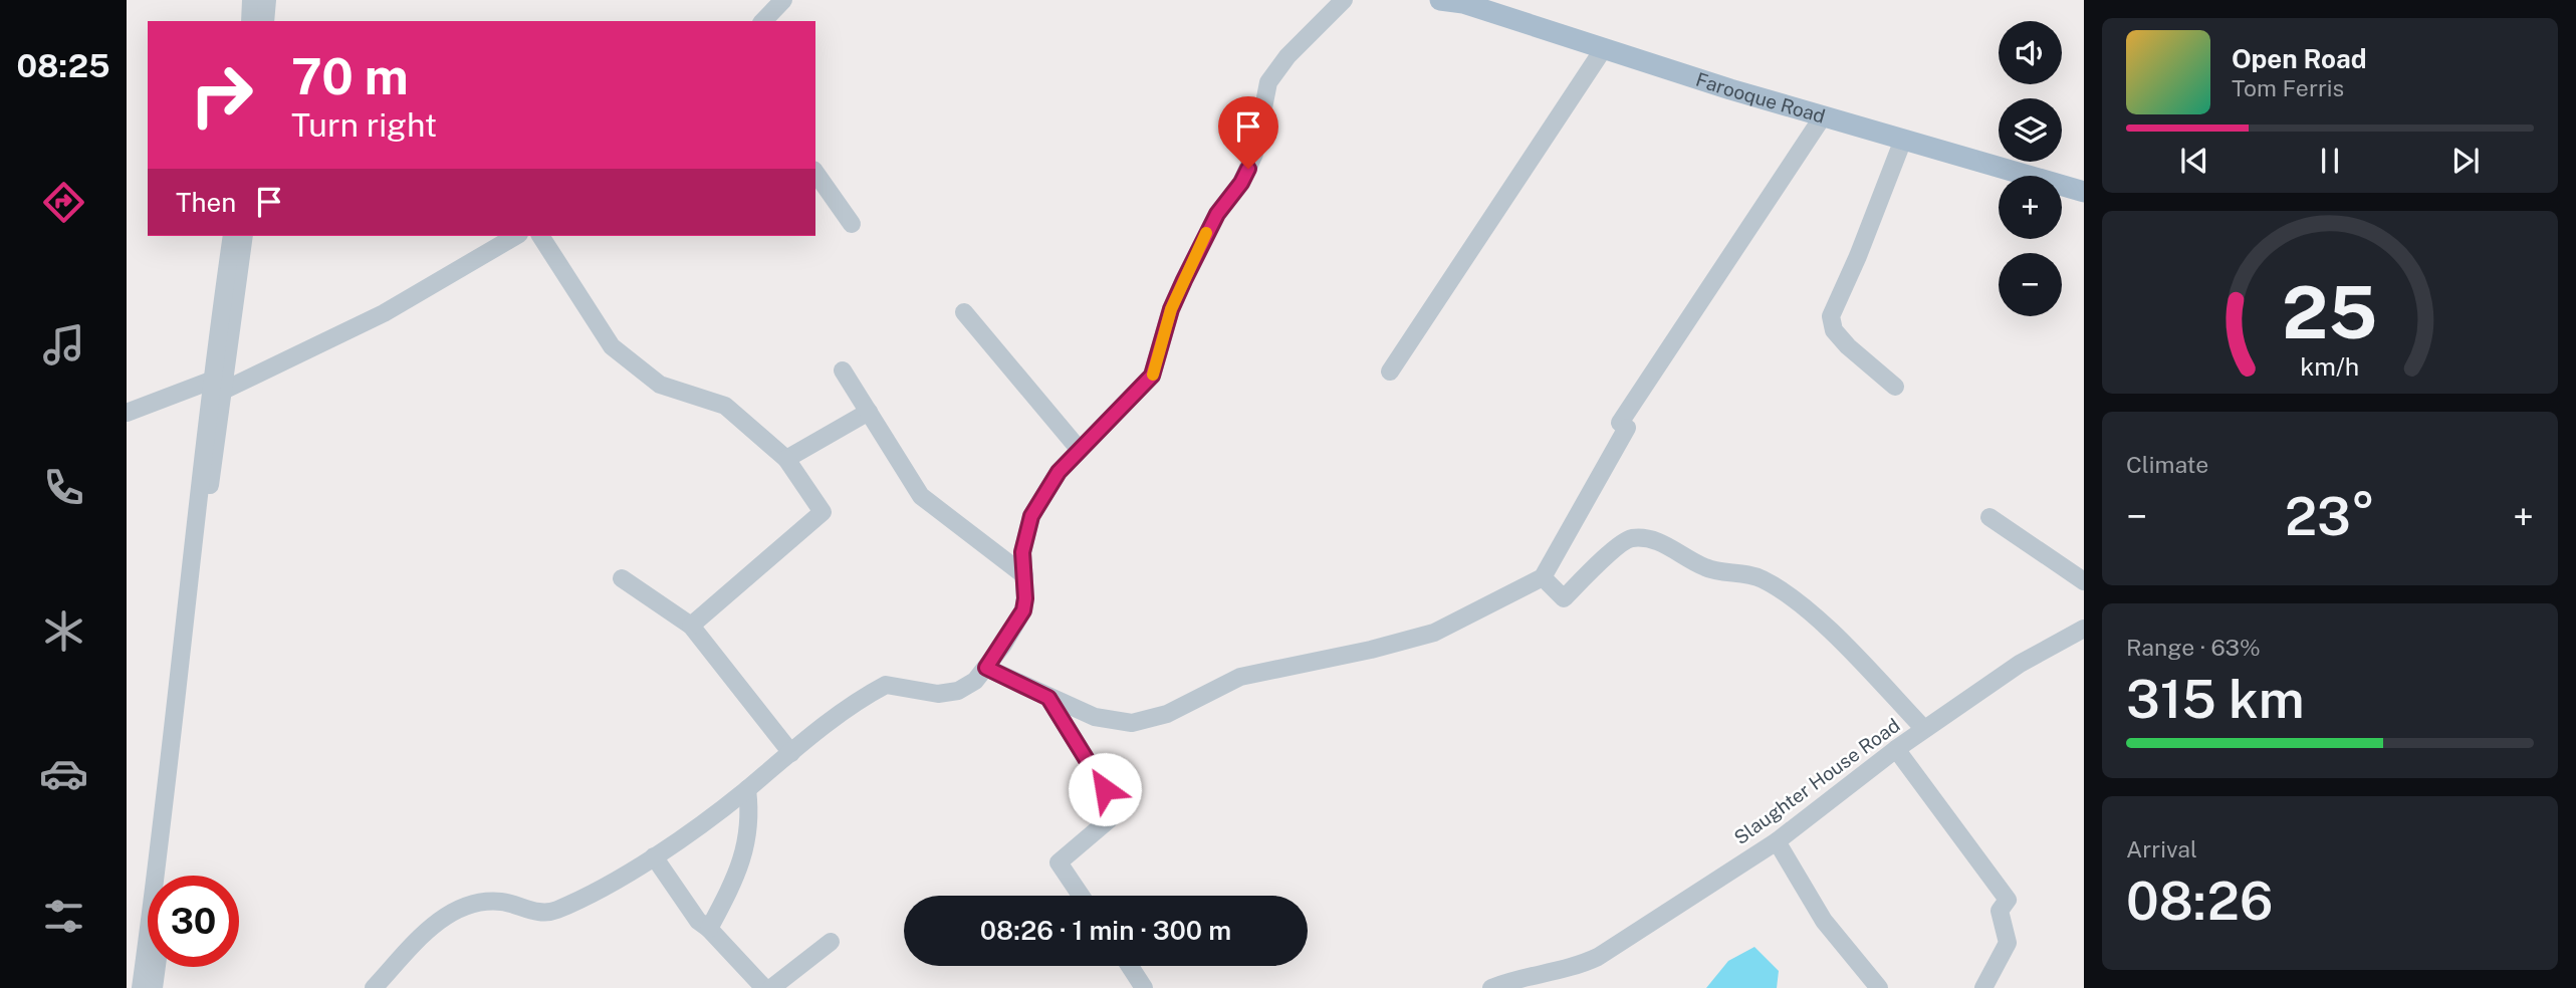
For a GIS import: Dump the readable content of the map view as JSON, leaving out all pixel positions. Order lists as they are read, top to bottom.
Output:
{
  "streets": {
    "main road": ["Farooque Road"],
    "street": ["Slaughter House Road"]
  },
  "page": {
    "tabs": "08:25",
    "map_buttons": ["+", "−"],
    "turn": ["70 m", "Turn right"],
    "song": ["Open Road", "Tom Ferris"],
    "then": "Then",
    "tile": [
      "Climate",
      ["Range · 63%", "315 km"],
      ["Arrival", "08:26"]
    ],
    "heat": ["−", "23°", "+"],
    "limit": "30",
    "trip": "08:26 · 1 min · 300 m",
    "gauge": ["25", "km/h"]
  }
}
